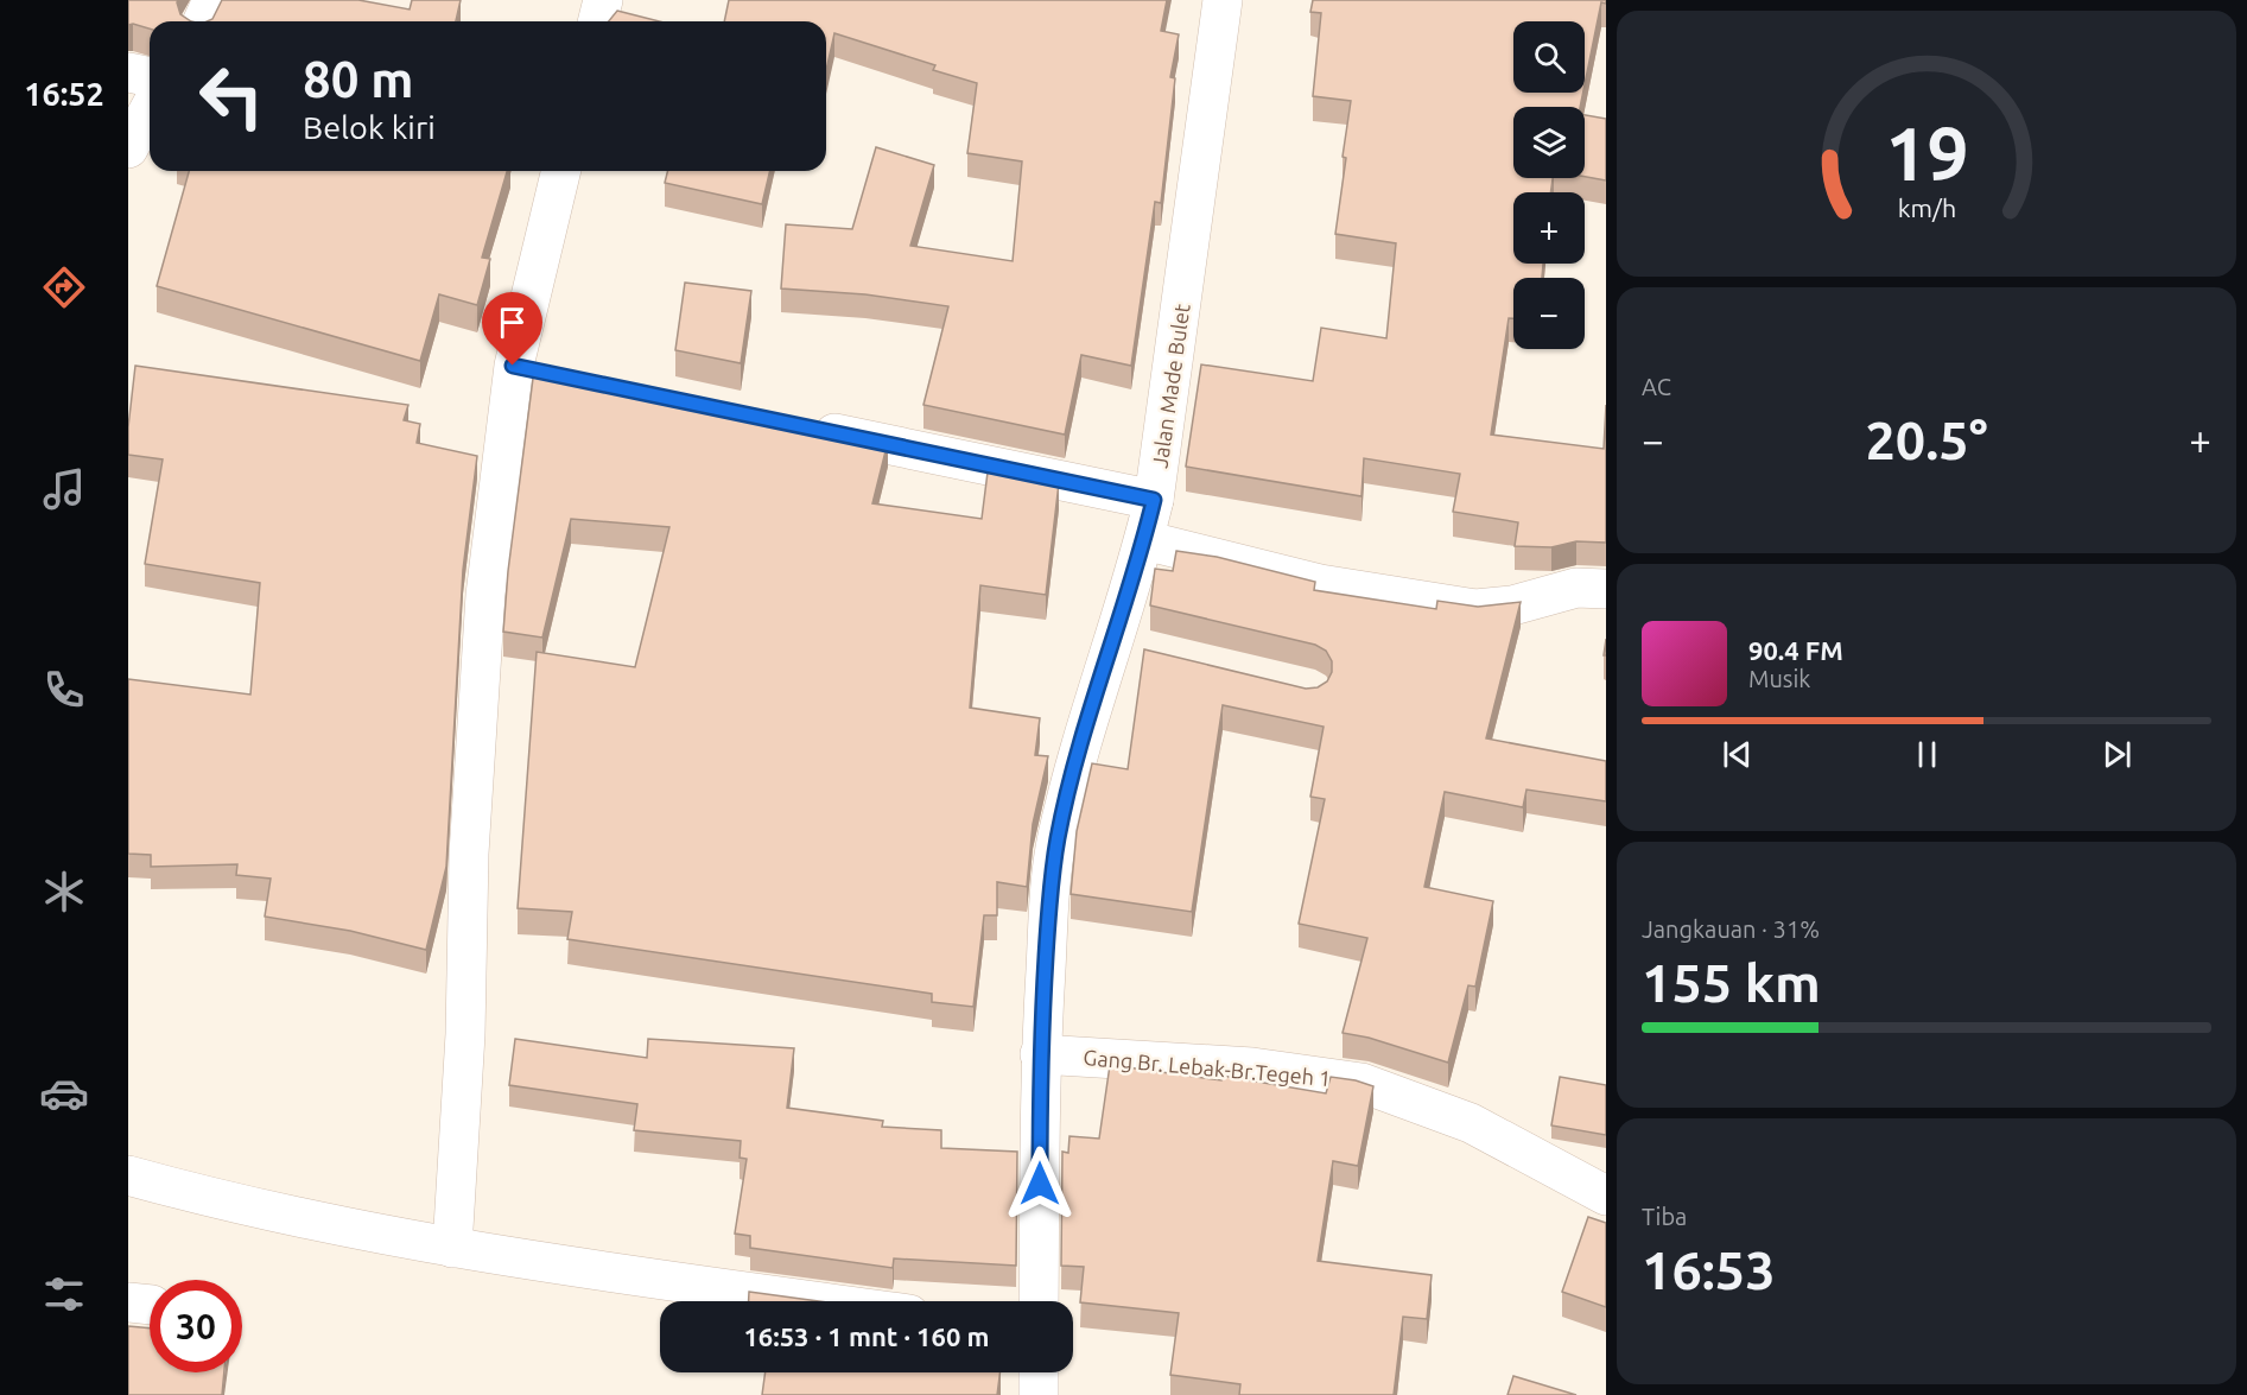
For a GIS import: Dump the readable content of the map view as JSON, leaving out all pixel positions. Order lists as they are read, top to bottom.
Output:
{
  "streets": {
    "street": ["Jalan Made Bulet", "Gang Br. Lebak-Br.Tegeh 1"]
  },
  "crossings": [
    ["Jalan Made Bulet", "Gang Br. Lebak-Br.Tegeh 1"]
  ],
  "page": {
    "tabs": "16:52",
    "map_buttons": ["+", "−"],
    "turn": ["80 m", "Belok kiri"],
    "tile": [
      "AC",
      ["Jangkauan · 31%", "155 km"],
      ["Tiba", "16:53"]
    ],
    "heat": ["−", "20.5°", "+"],
    "song": ["90.4 FM", "Musik"],
    "limit": "30",
    "trip": "16:53 · 1 mnt · 160 m",
    "gauge": ["19", "km/h"]
  }
}
